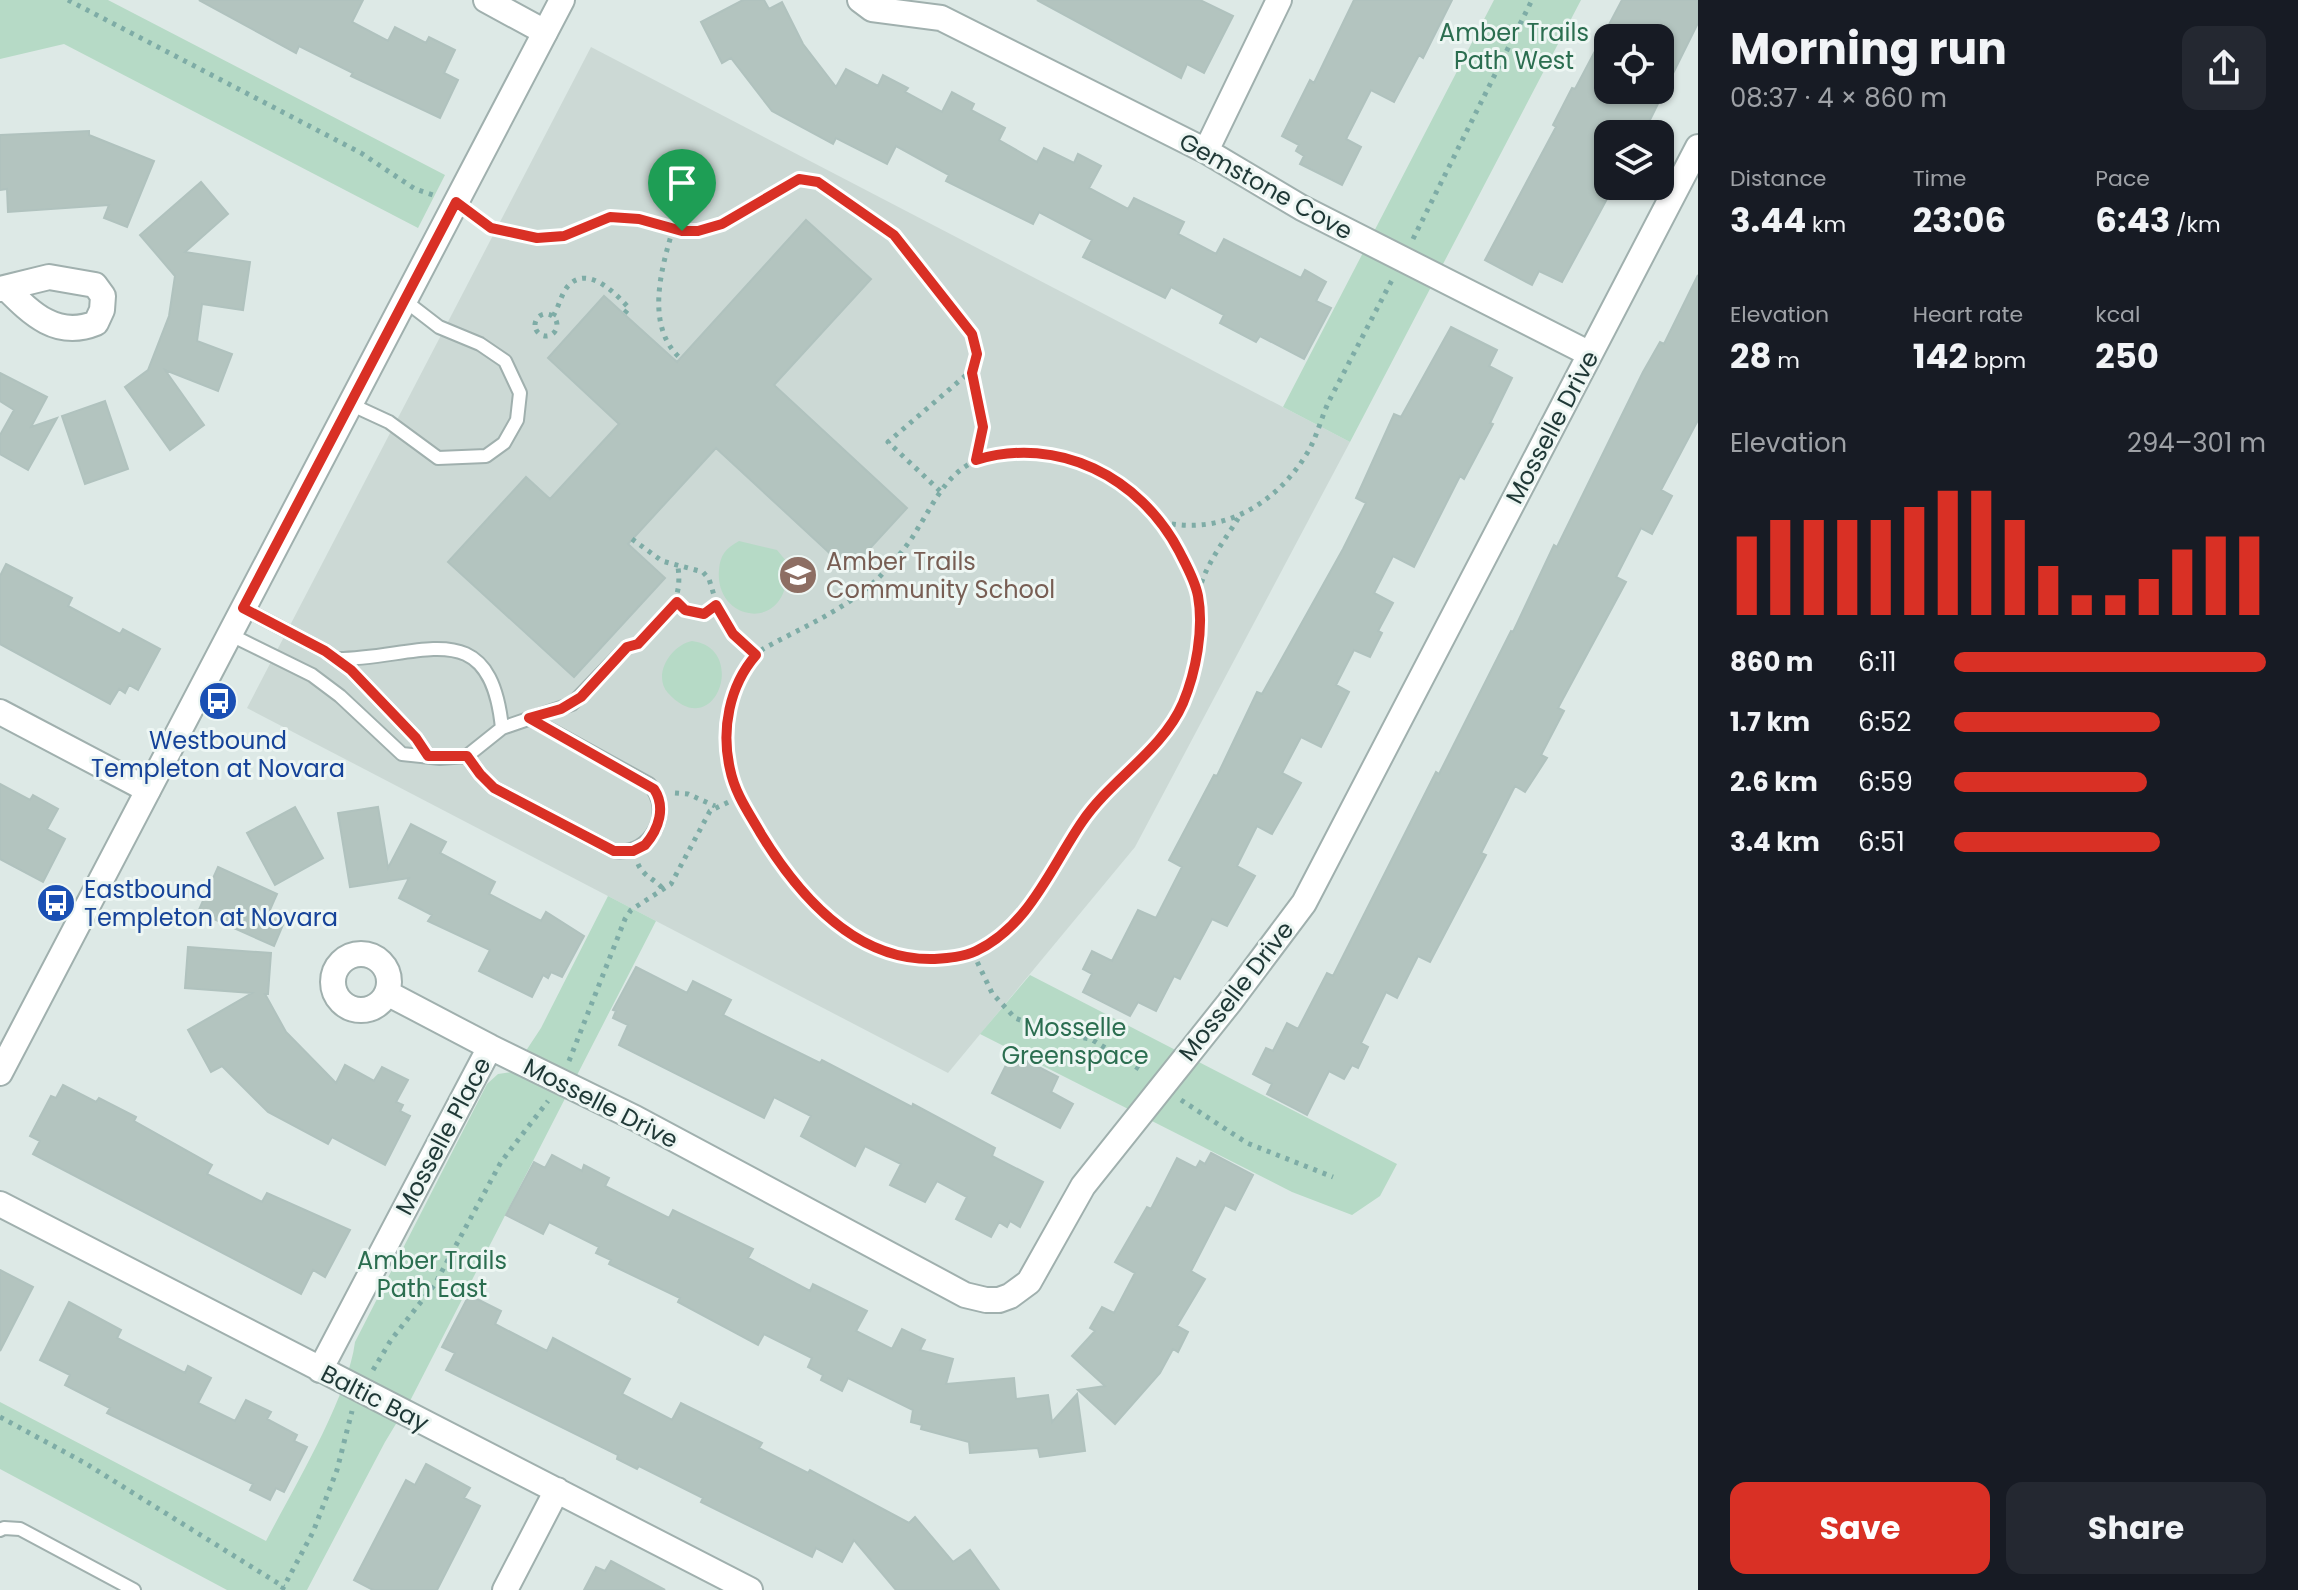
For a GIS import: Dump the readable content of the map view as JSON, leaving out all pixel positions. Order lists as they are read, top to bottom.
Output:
{
  "streets": {
    "street": [
      "Gemstone Cove",
      "Mosselle Drive",
      "Mosselle Place",
      "Baltic Bay"
    ]
  },
  "crossings": [
    ["Gemstone Cove", "Mosselle Drive"],
    ["Mosselle Drive", "Mosselle Place"],
    ["Mosselle Place", "Baltic Bay"]
  ],
  "parks": ["Amber Trails Path West", "Mosselle Greenspace", "Amber Trails Path East"],
  "places": {
    "school or university": ["Amber Trails Community School"],
    "bus stop": ["Westbound Templeton at Novara", "Eastbound Templeton at Novara"]
  },
  "page": {
    "heading": ["Morning run", "08:37 · 4 × 860 m"],
    "stats": [
      ["Distance", "3.44 km"],
      ["Time", "23:06"],
      ["Pace", "6:43 /km"],
      ["Elevation", "28 m"],
      ["Heart rate", "142 bpm"],
      ["kcal", "250"]
    ],
    "chart": ["Elevation", "294–301 m"],
    "list": [
      {
        "name": "860 m",
        "note": "6:11"
      },
      {
        "name": "1.7 km",
        "note": "6:52"
      },
      {
        "name": "2.6 km",
        "note": "6:59"
      },
      {
        "name": "3.4 km",
        "note": "6:51"
      }
    ],
    "buttons": ["Save", "Share"]
  }
}
